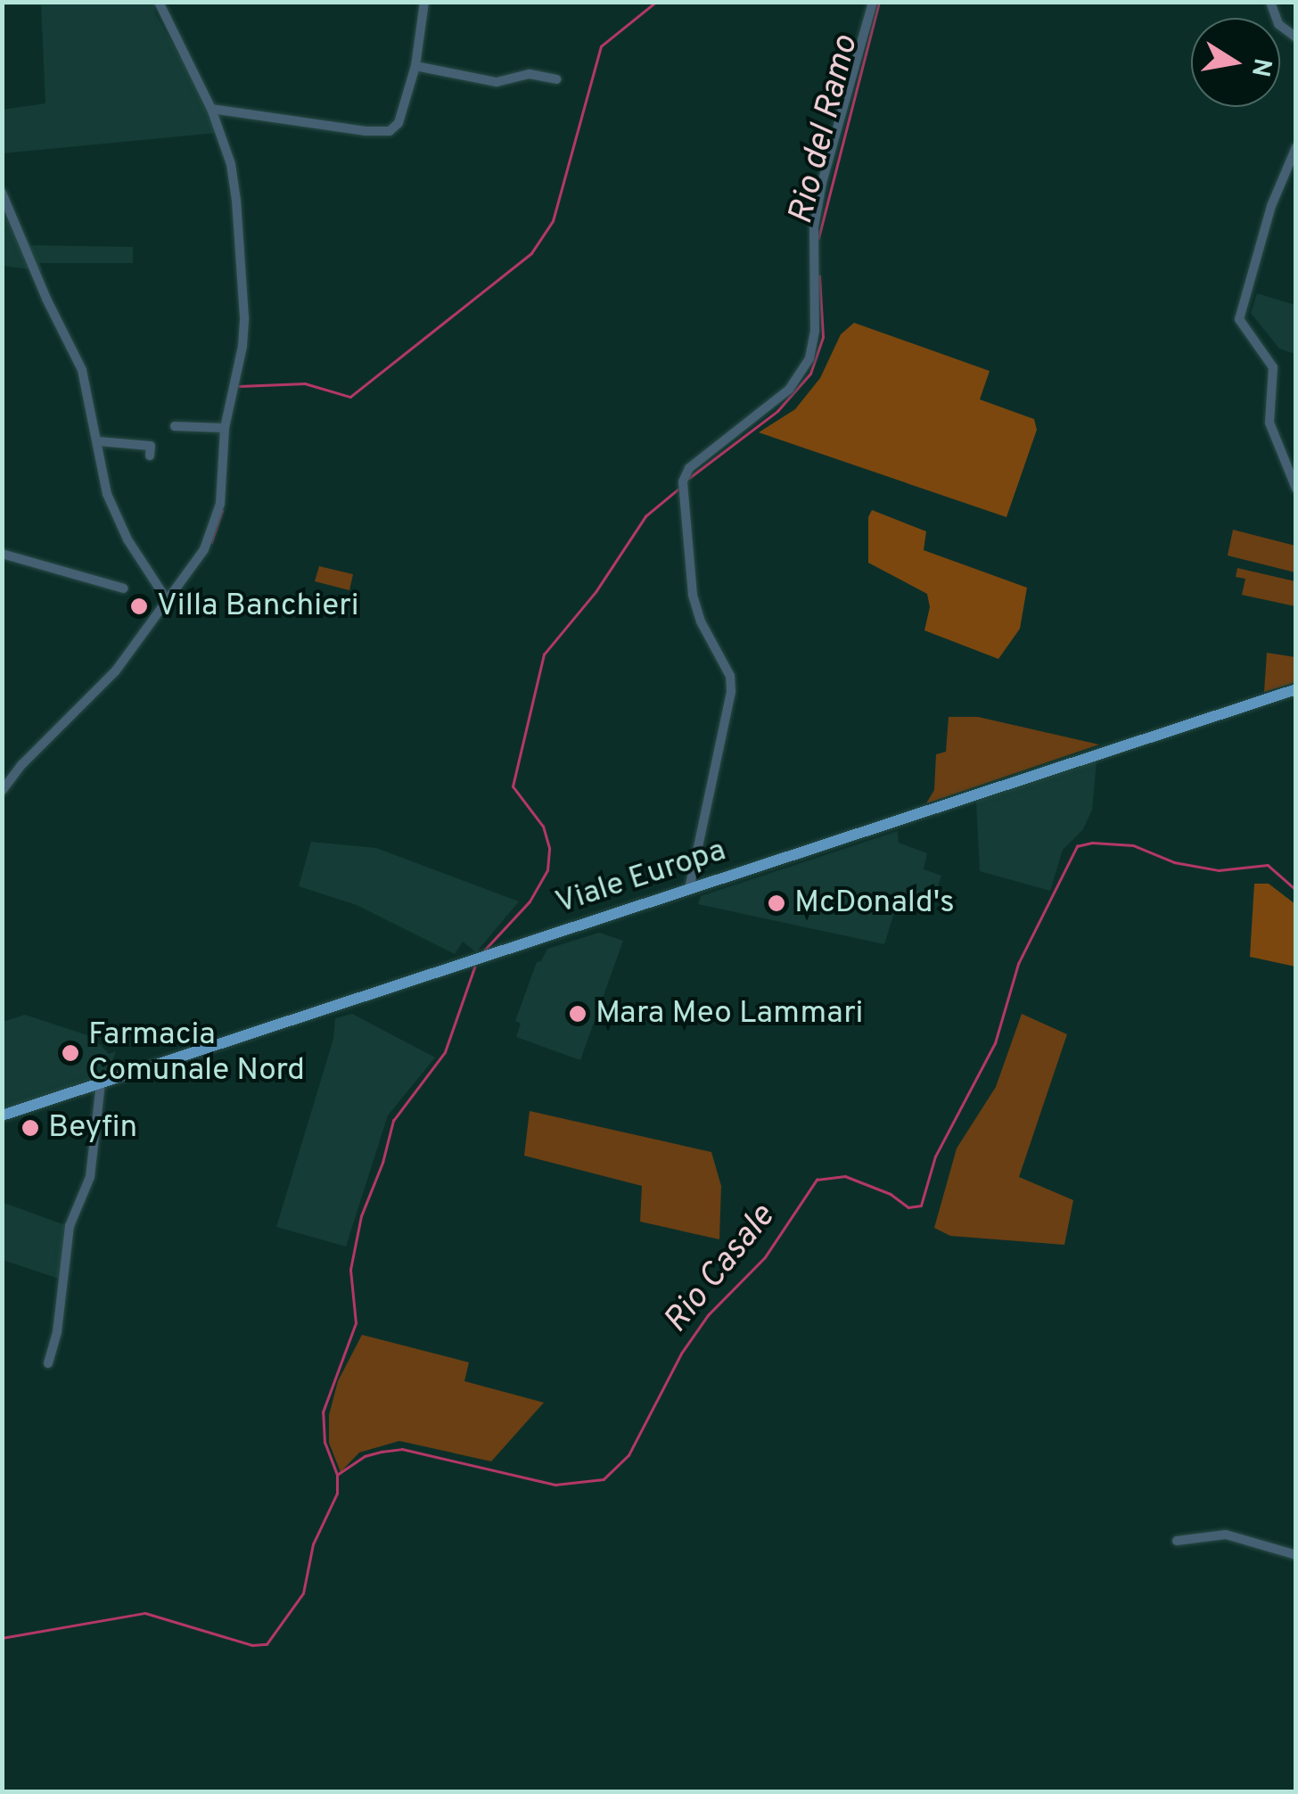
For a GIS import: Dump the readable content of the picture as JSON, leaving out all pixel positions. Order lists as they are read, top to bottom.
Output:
{
  "streets": {
    "main road": ["Viale Europa"]
  },
  "water": ["Rio del Ramo", "Rio Casale"],
  "places": [
    "Villa Banchieri",
    "McDonald's",
    "Mara Meo Lammari",
    "Farmacia Comunale Nord",
    "Beyfin"
  ],
  "north": "right"
}
